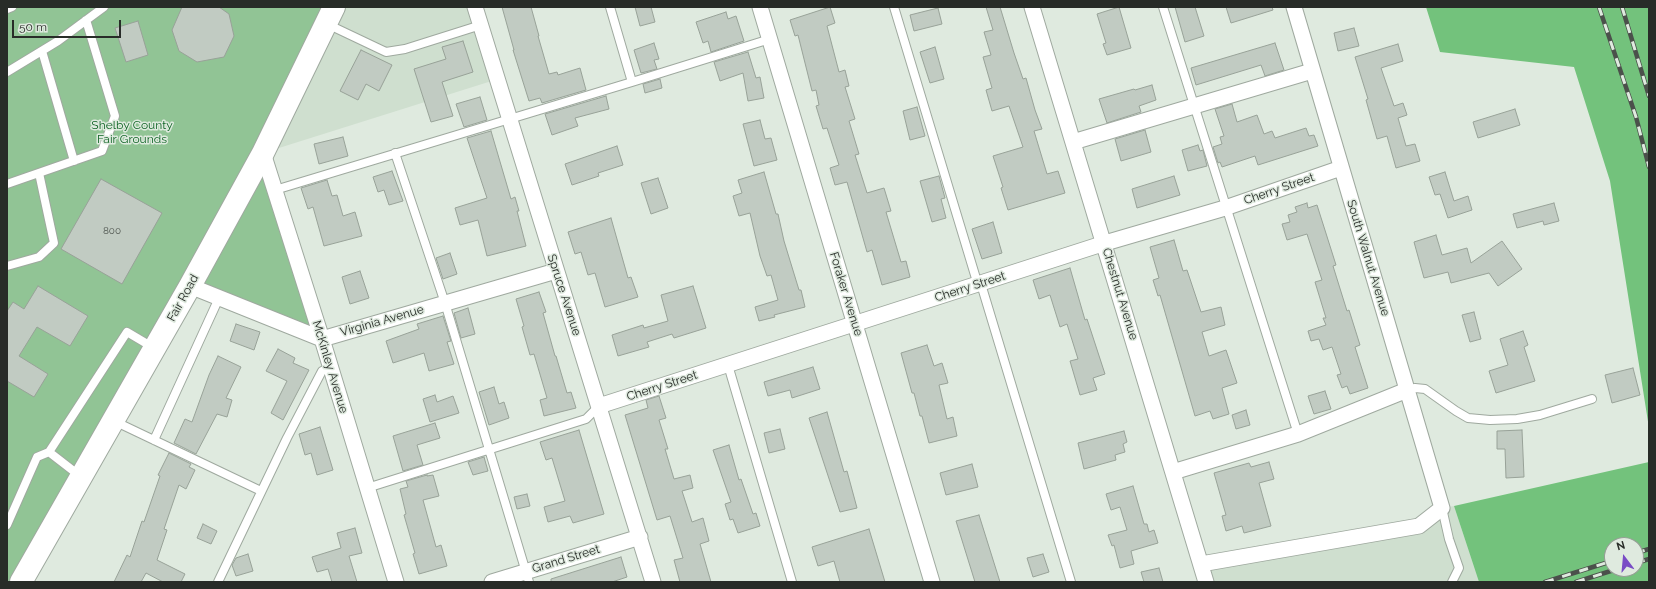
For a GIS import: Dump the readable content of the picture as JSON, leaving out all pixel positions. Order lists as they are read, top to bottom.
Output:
{
  "streets": {
    "main road": ["Fair Road"],
    "street": [
      "Cherry Street",
      "South Walnut Avenue",
      "Foraker Avenue",
      "Chestnut Avenue",
      "Spruce Avenue",
      "Virginia Avenue",
      "McKinley Avenue",
      "Grand Street"
    ]
  },
  "crossings": [
    ["Cherry Street", "South Walnut Avenue"],
    ["Cherry Street", "Foraker Avenue"],
    ["Cherry Street", "Chestnut Avenue"],
    ["Cherry Street", "Spruce Avenue"],
    ["Spruce Avenue", "Virginia Avenue"],
    ["Spruce Avenue", "Grand Street"],
    ["Fair Road", "McKinley Avenue"],
    ["Virginia Avenue", "McKinley Avenue"]
  ],
  "parks": ["Shelby County Fair Grounds"],
  "house_numbers": ["800"],
  "scale_bar": "50 m",
  "north": "top"
}
